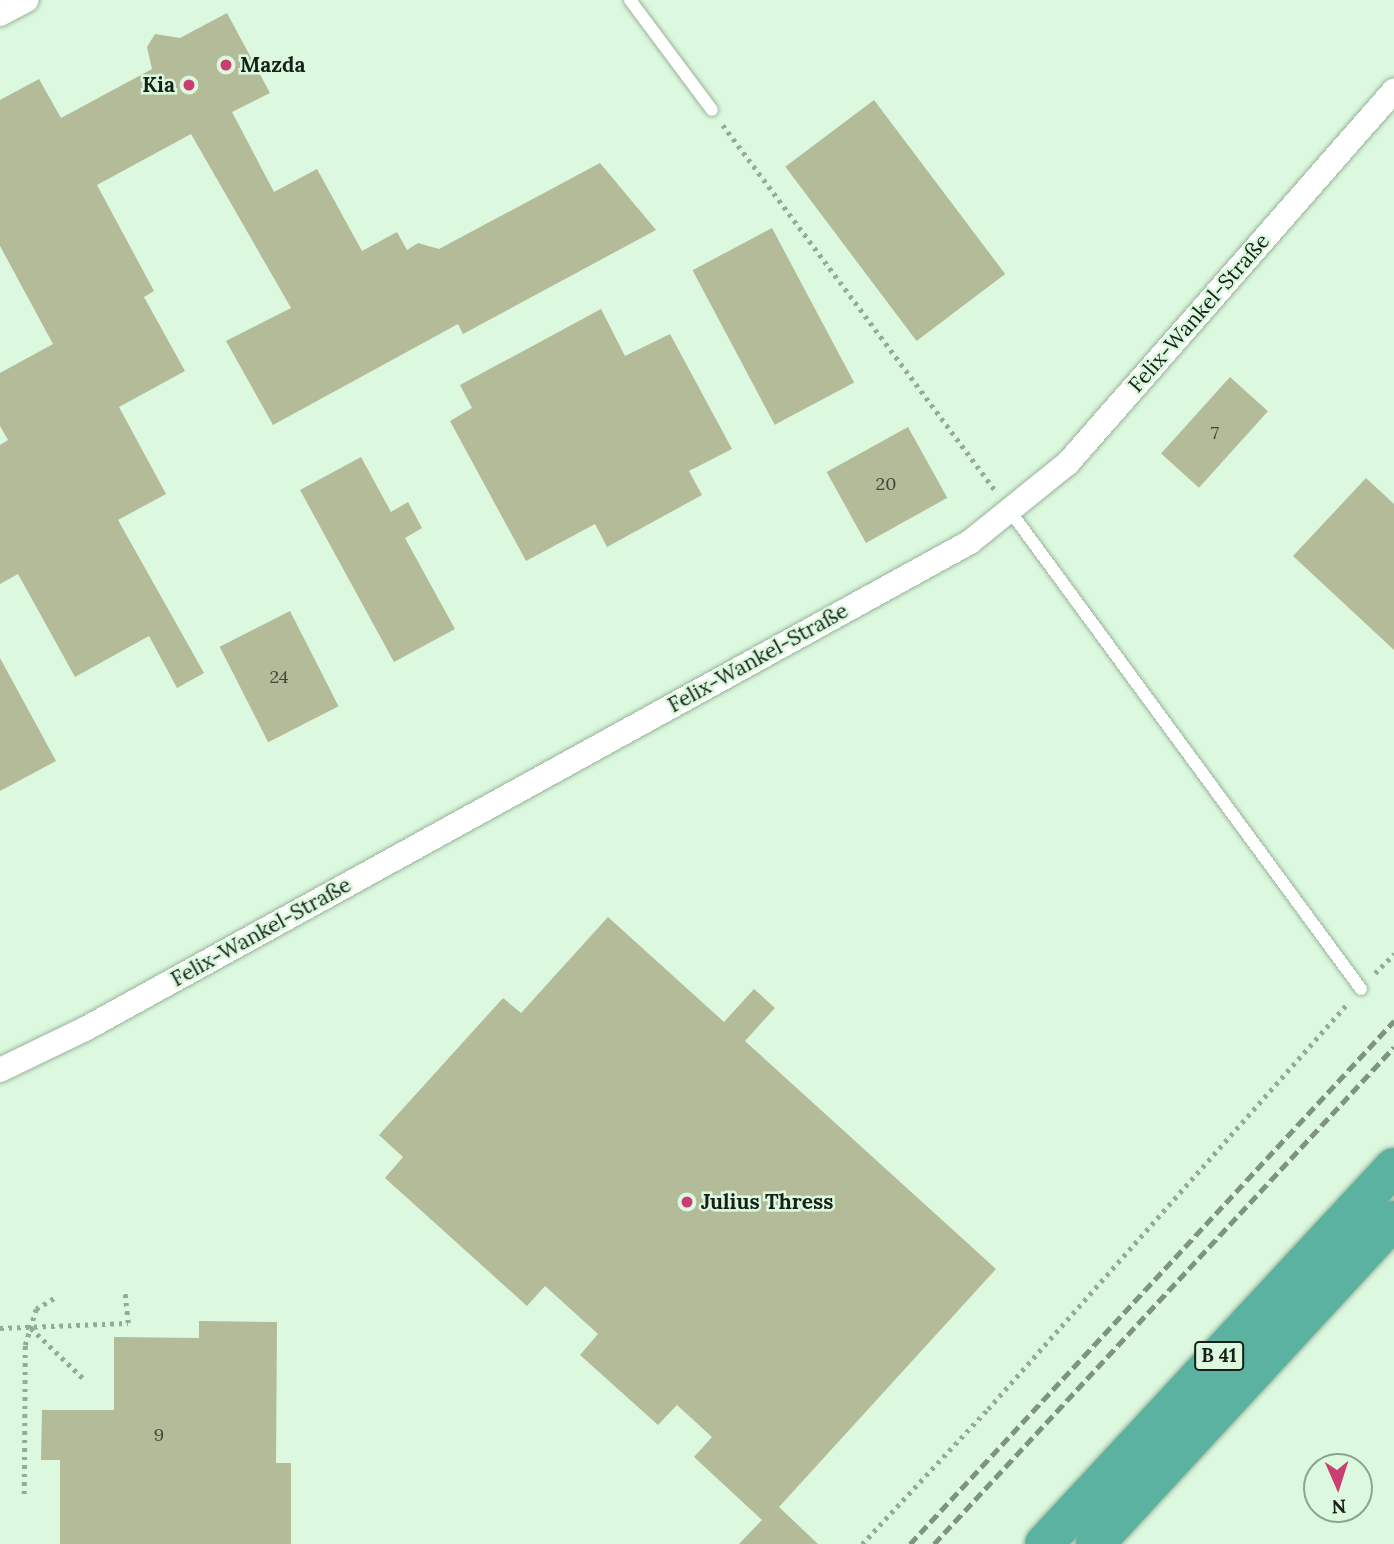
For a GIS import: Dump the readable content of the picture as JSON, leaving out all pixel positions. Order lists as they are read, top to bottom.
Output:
{
  "streets": {
    "highway": ["B 41"],
    "street": ["Felix-Wankel-Straße"]
  },
  "places": ["Mazda", "Kia", "Julius Thress"],
  "house_numbers": [
    "7",
    "20",
    "24",
    "9"
  ],
  "north": "bottom"
}
